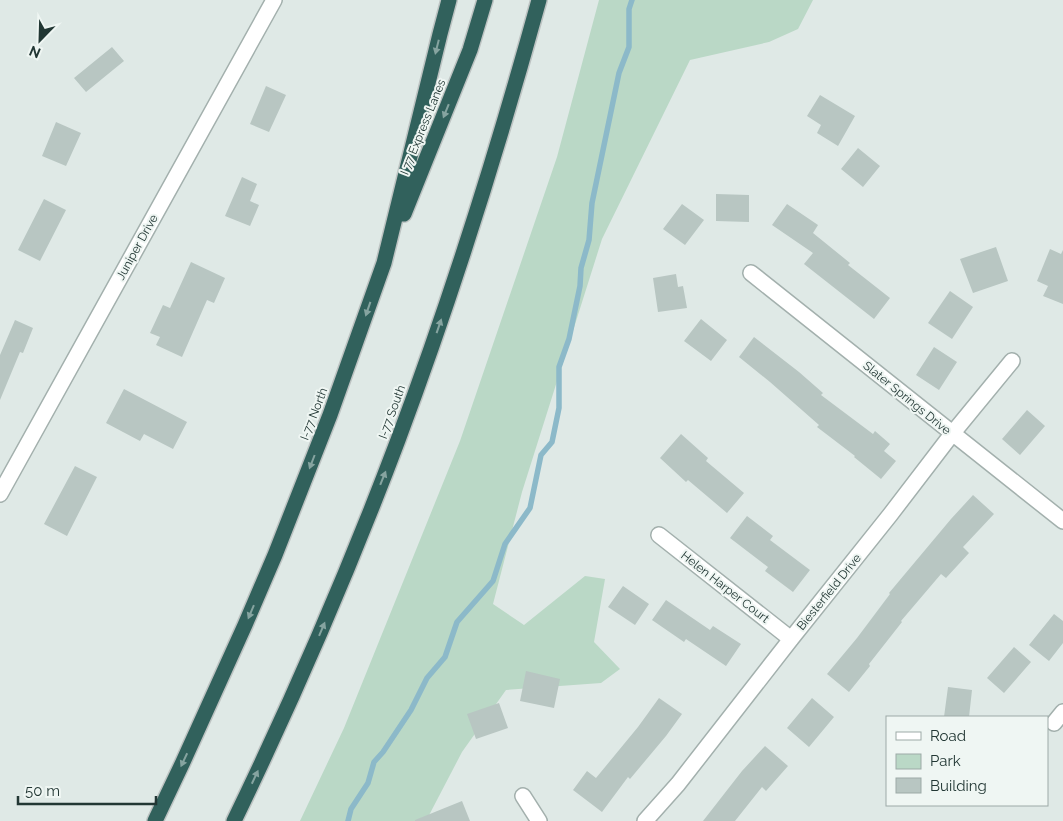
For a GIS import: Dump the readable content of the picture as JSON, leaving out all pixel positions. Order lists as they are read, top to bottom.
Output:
{
  "streets": {
    "highway": ["I 77 Express Lanes", "I-77 South", "I-77 North"],
    "street": [
      "Juniper Drive",
      "Slater Springs Drive",
      "Helen Harper Court",
      "Biesterfield Drive"
    ]
  },
  "crossings": [
    ["I 77 Express Lanes", "I-77 North"],
    ["Slater Springs Drive", "Biesterfield Drive"],
    ["Helen Harper Court", "Biesterfield Drive"]
  ],
  "one_way": ["I 77 Express Lanes", "I-77 South", "I-77 North"],
  "legend": ["Road", "Park", "Building"],
  "scale_bar": "50 m",
  "north": "bottom left"
}
